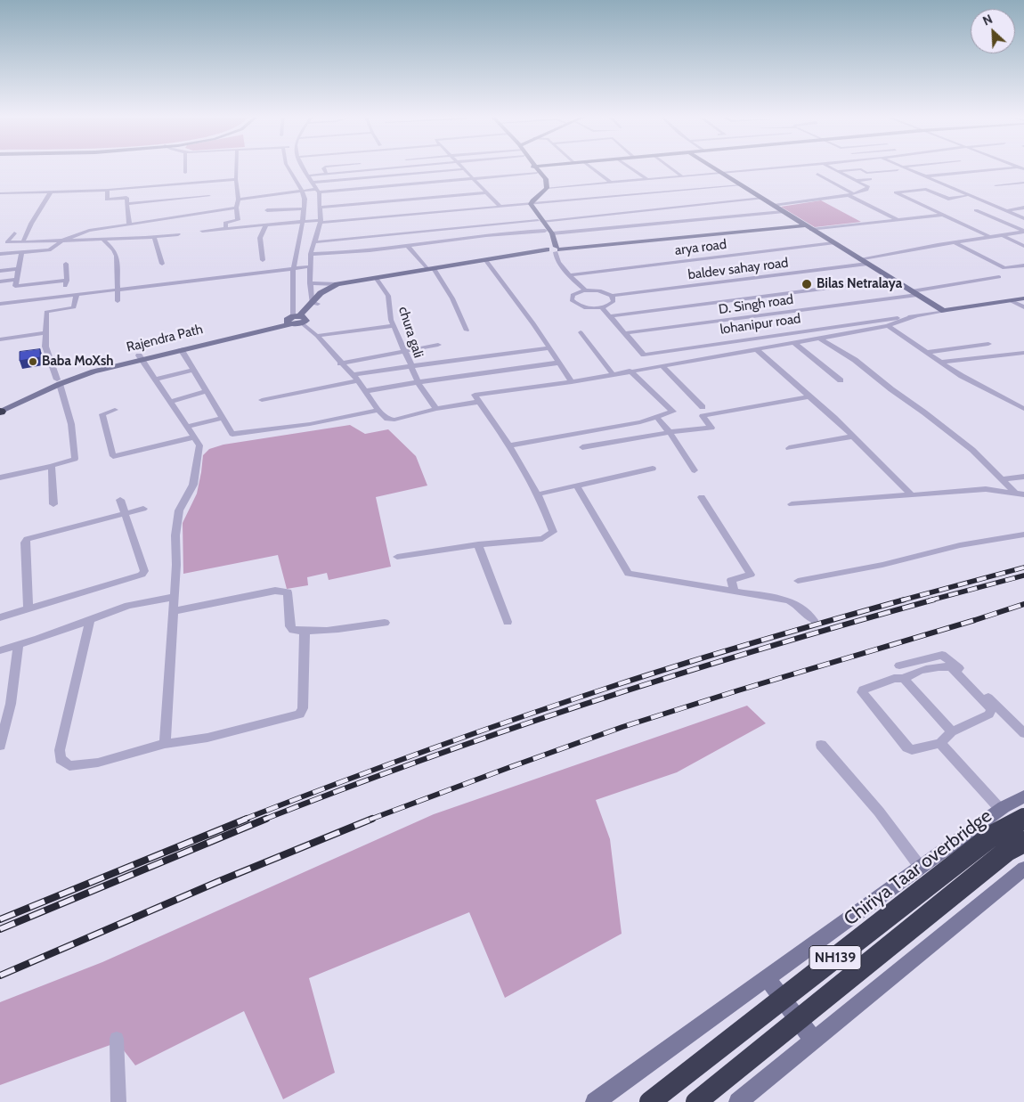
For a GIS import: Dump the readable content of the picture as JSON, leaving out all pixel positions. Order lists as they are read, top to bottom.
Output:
{
  "streets": {
    "highway": ["Chiriya Taar overbridge", "NH139"],
    "main road": ["Rajendra Path"],
    "street": [
      "arya road",
      "baldev sahay road",
      "D. Singh road",
      "lohanipur road",
      "chura gali"
    ]
  },
  "places": ["Bilas Netralaya", "Baba MoXsh"],
  "north": "top left"
}
